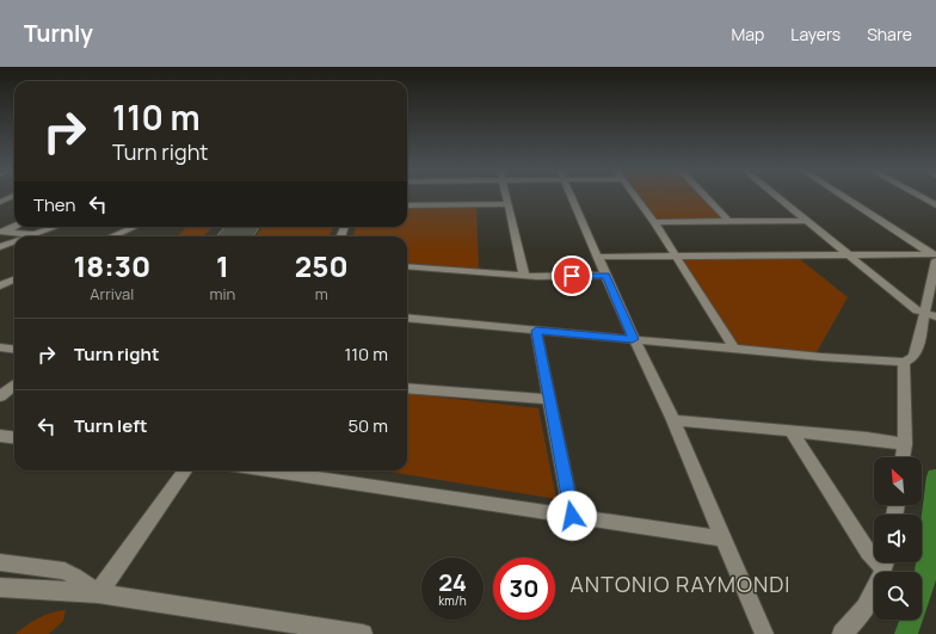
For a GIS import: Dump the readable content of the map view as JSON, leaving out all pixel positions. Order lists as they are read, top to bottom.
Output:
{
  "districts": ["ANTONIO RAYMONDI"],
  "north": "top left",
  "page": {
    "header": "Turnly",
    "nav": ["Map", "Layers", "Share"],
    "turn": ["110 m", "Turn right"],
    "then": "Then",
    "eta": [
      "18:30",
      "Arrival",
      "1",
      "min",
      "250",
      "m"
    ],
    "list": [
      {
        "name": "Turn right",
        "value": "110 m"
      },
      {
        "name": "Turn left",
        "value": "50 m"
      }
    ],
    "speed": "24 km/h",
    "limit": "30"
  }
}
